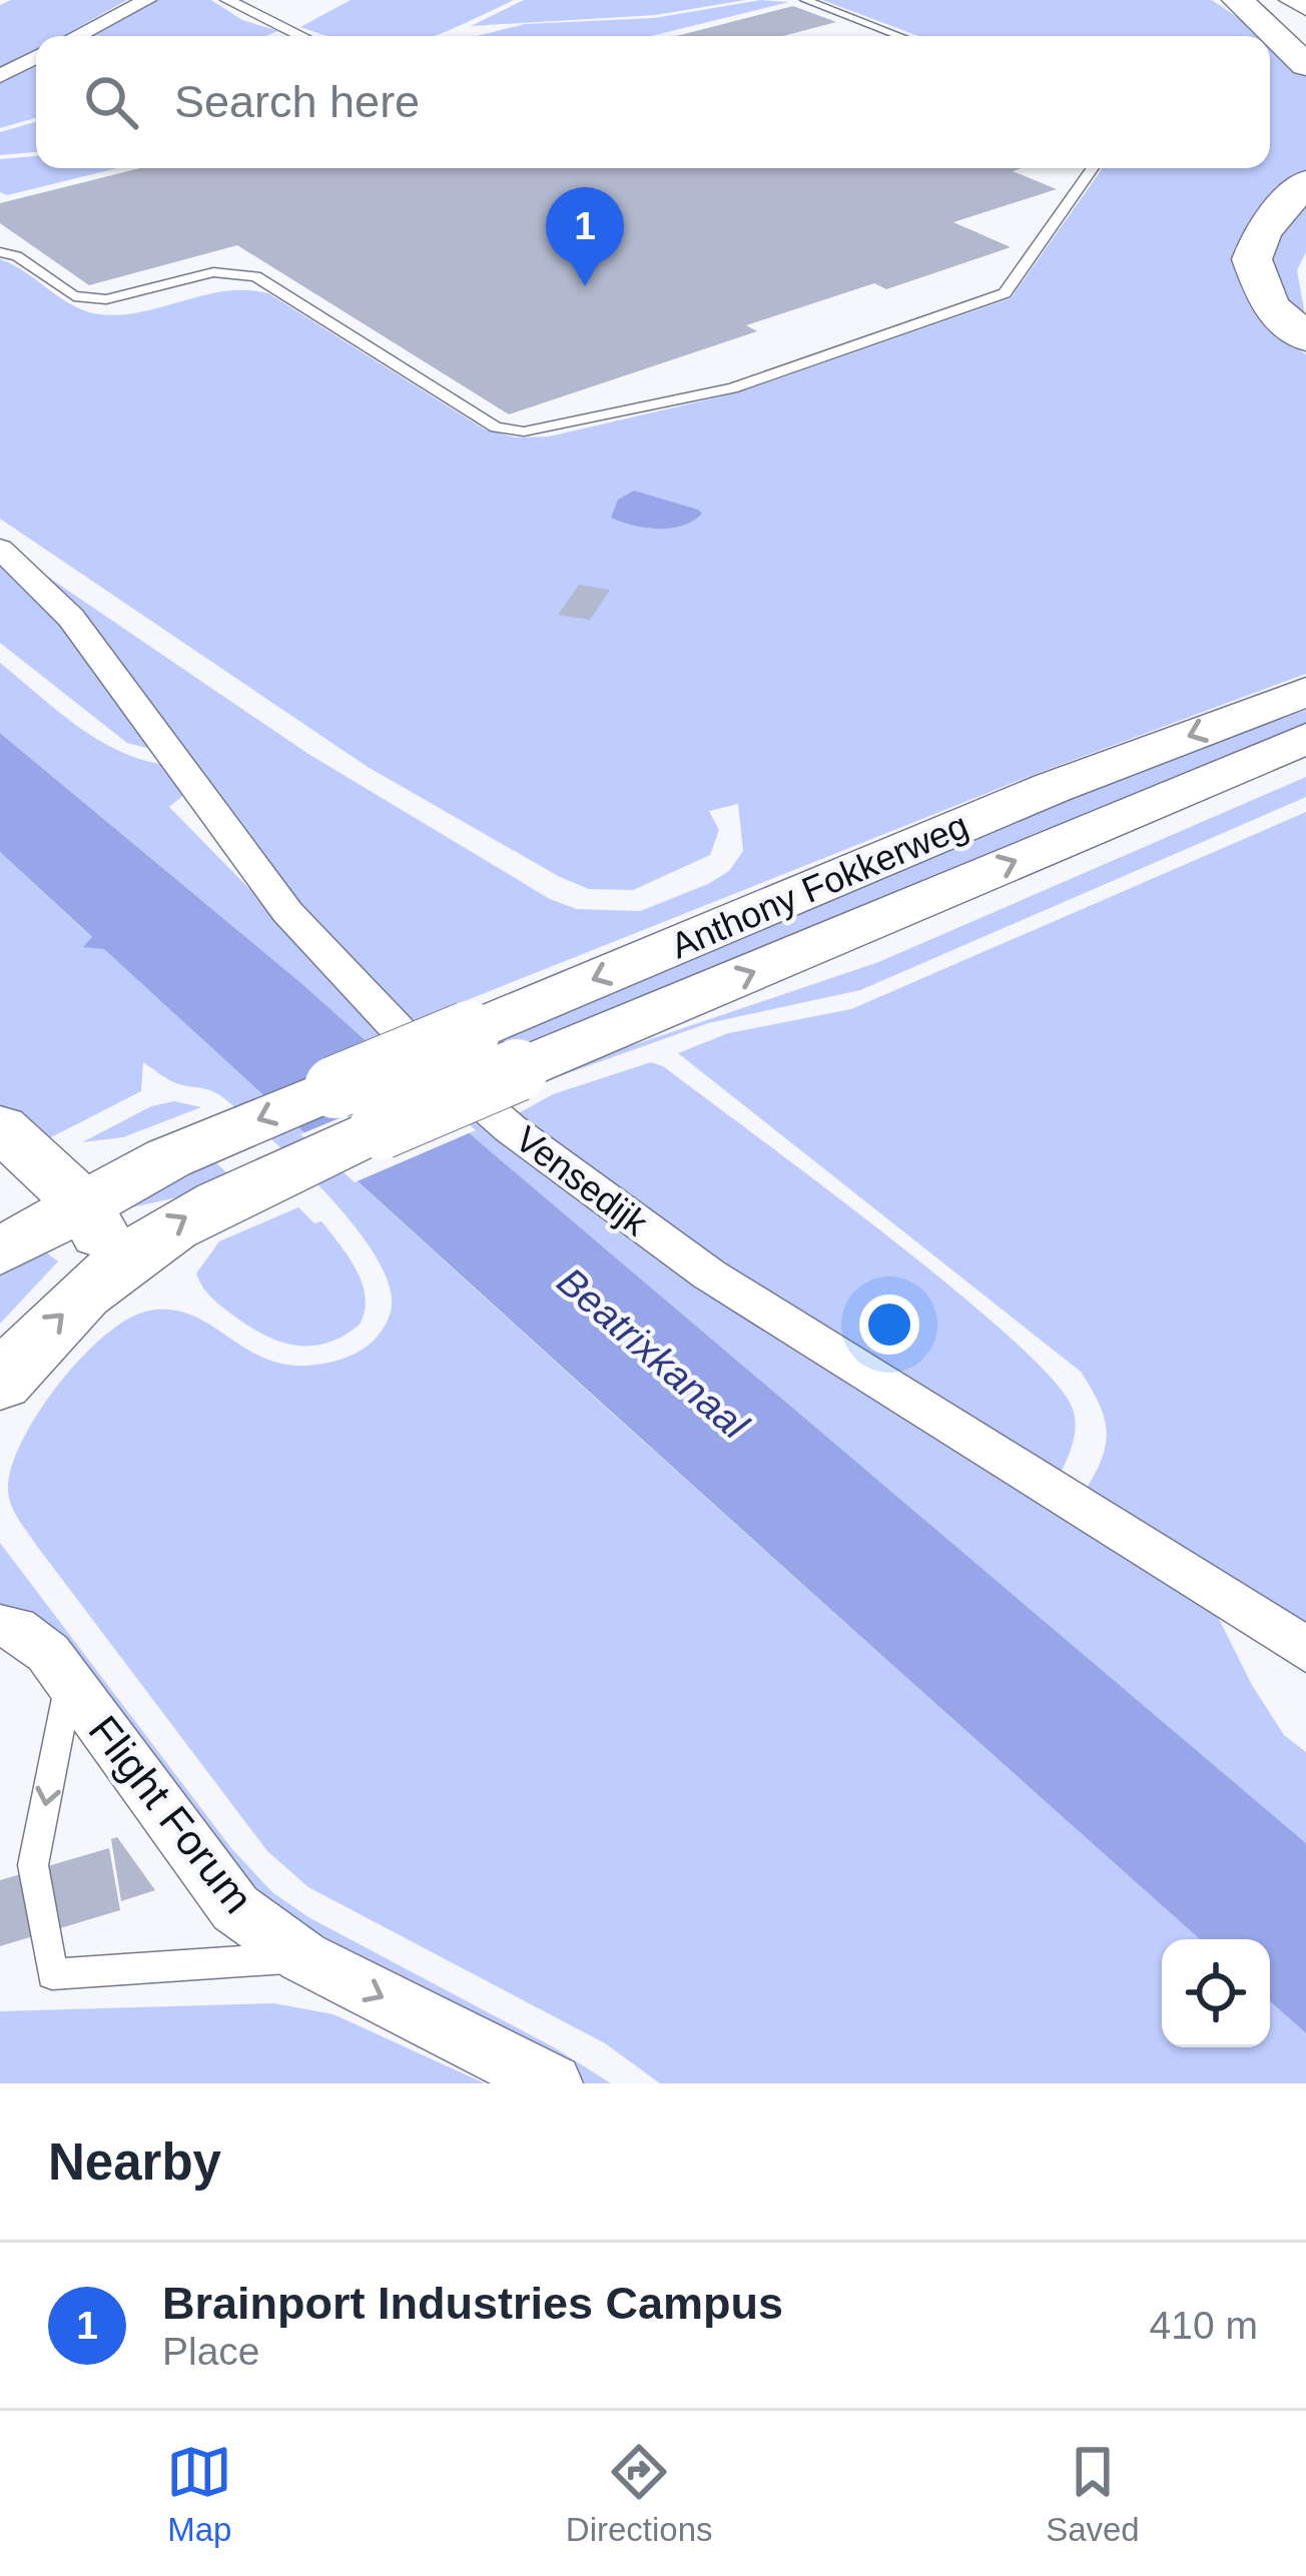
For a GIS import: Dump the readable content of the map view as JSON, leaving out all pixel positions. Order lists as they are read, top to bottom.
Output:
{
  "streets": {
    "main road": ["Anthony Fokkerweg"],
    "street": ["Vensedijk", "Flight Forum"]
  },
  "one_way": ["Flight Forum"],
  "water": ["Beatrixkanaal"],
  "page": {
    "search": "Search here",
    "pins": "1",
    "heading": "Nearby",
    "list": [
      {
        "mark": "1",
        "name": "Brainport Industries Campus",
        "note": "Place",
        "value": "410 m"
      }
    ],
    "nav": ["Map", "Directions", "Saved"]
  }
}
